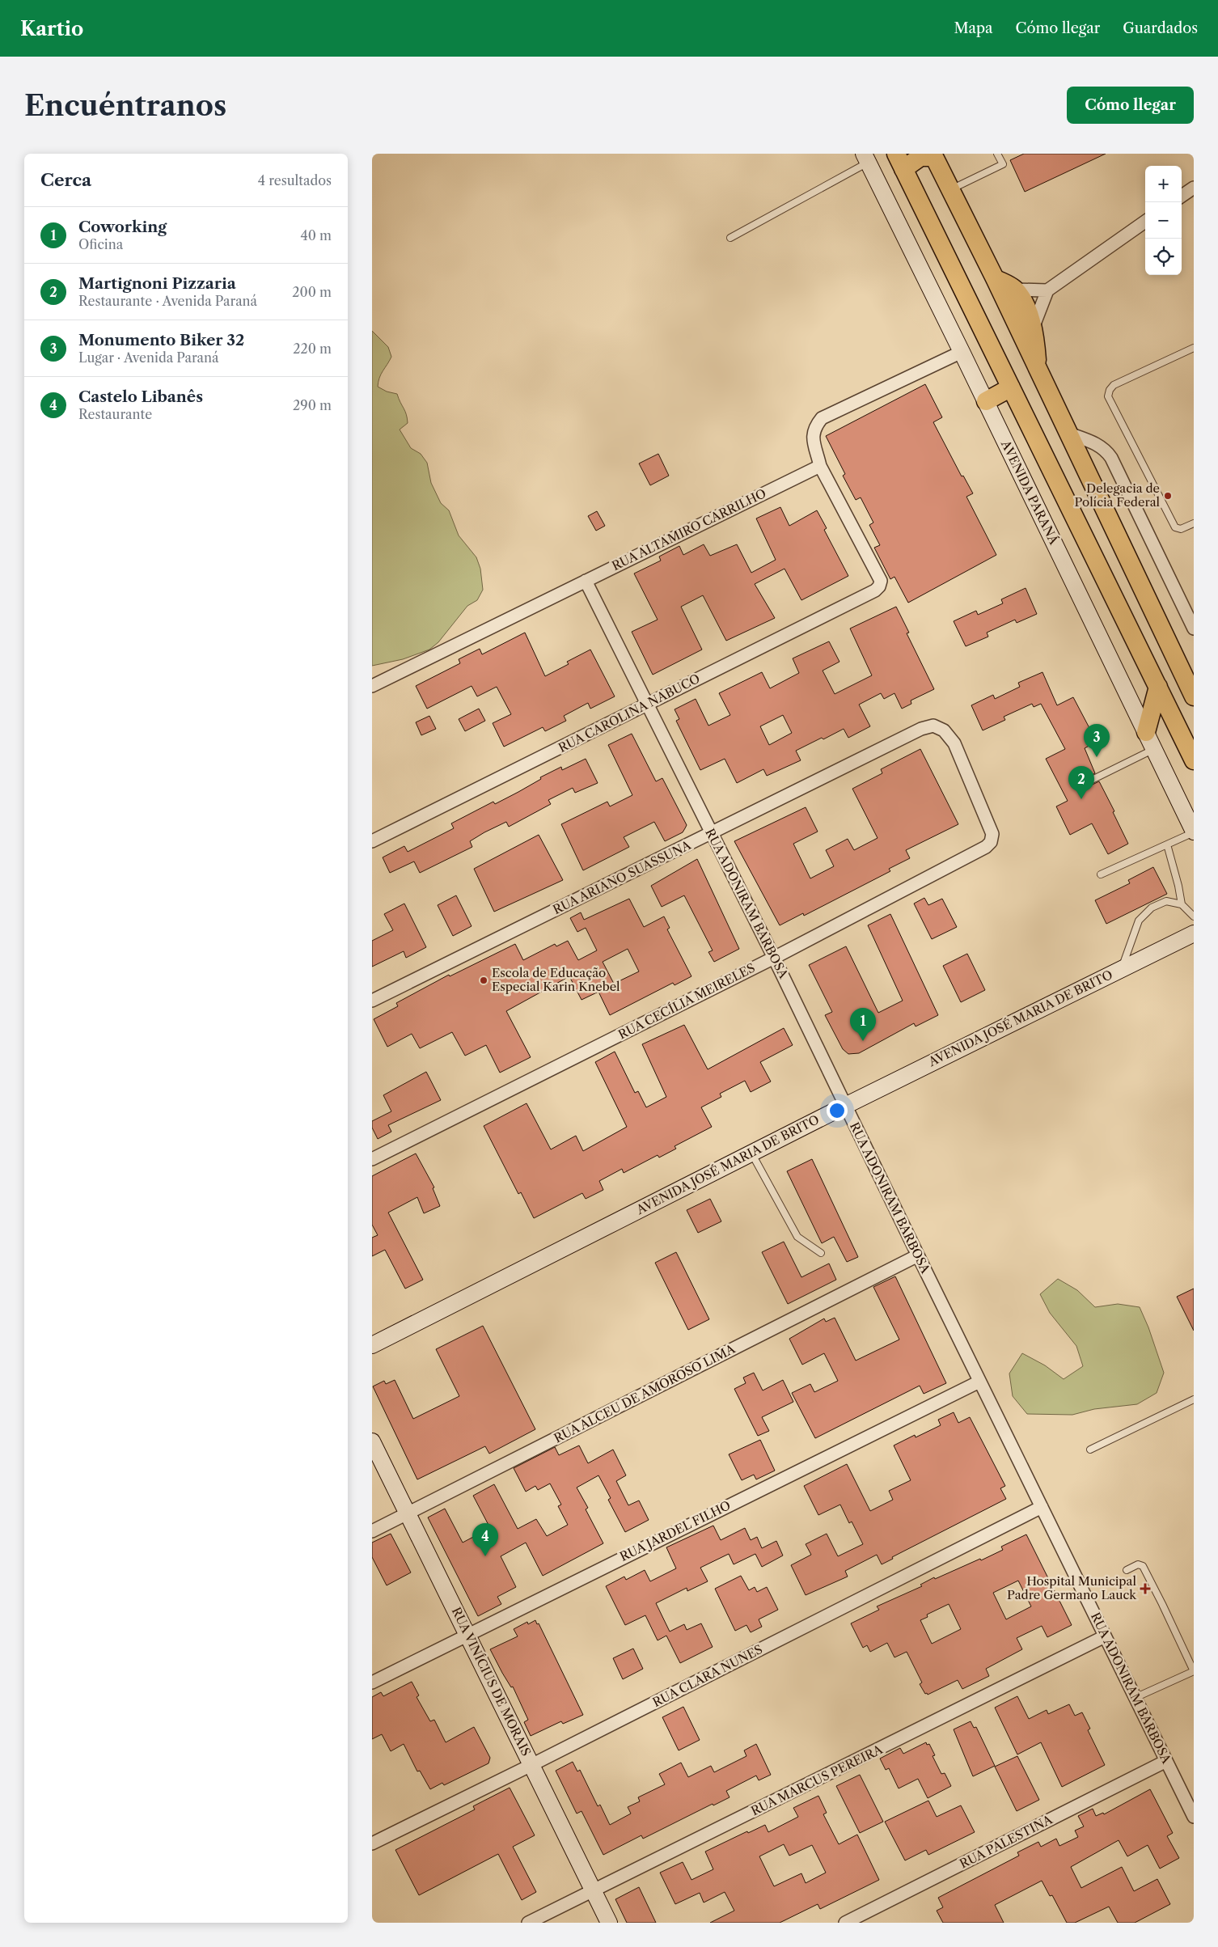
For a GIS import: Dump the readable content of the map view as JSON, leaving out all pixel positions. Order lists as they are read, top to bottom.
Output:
{
  "streets": {
    "street": [
      "AVENIDA PARANÁ",
      "RUA ALTAMIRO CARRILHO",
      "RUA CAROLINA NABUCO",
      "RUA ARIANO SUASSUNA",
      "RUA ADONIRAM BARBOSA",
      "RUA CECÍLIA MEIRELES",
      "AVENIDA JOSÉ MARIA DE BRITO",
      "RUA ALCEU DE AMOROSO LIMA",
      "RUA JARDEL FILHO",
      "RUA CLARA NUNES",
      "RUA VINÍCIUS DE MORAIS",
      "RUA MARCUS PEREIRA",
      "RUA PALESTINA"
    ]
  },
  "crossings": [
    ["RUA ALTAMIRO CARRILHO", "RUA CAROLINA NABUCO"],
    ["RUA ALTAMIRO CARRILHO", "RUA ADONIRAM BARBOSA"],
    ["RUA CAROLINA NABUCO", "RUA ADONIRAM BARBOSA"],
    ["RUA ARIANO SUASSUNA", "RUA ADONIRAM BARBOSA"],
    ["RUA ARIANO SUASSUNA", "RUA CECÍLIA MEIRELES"],
    ["RUA ADONIRAM BARBOSA", "RUA CECÍLIA MEIRELES"],
    ["RUA ADONIRAM BARBOSA", "AVENIDA JOSÉ MARIA DE BRITO"],
    ["RUA ADONIRAM BARBOSA", "RUA ALCEU DE AMOROSO LIMA"],
    ["RUA ADONIRAM BARBOSA", "RUA JARDEL FILHO"],
    ["RUA ADONIRAM BARBOSA", "RUA CLARA NUNES"],
    ["RUA ADONIRAM BARBOSA", "RUA MARCUS PEREIRA"],
    ["RUA ADONIRAM BARBOSA", "RUA PALESTINA"],
    ["RUA ALCEU DE AMOROSO LIMA", "RUA VINÍCIUS DE MORAIS"],
    ["RUA JARDEL FILHO", "RUA VINÍCIUS DE MORAIS"],
    ["RUA CLARA NUNES", "RUA VINÍCIUS DE MORAIS"],
    ["RUA VINÍCIUS DE MORAIS", "RUA MARCUS PEREIRA"]
  ],
  "places": {
    "other": ["Delegacia de Polícia Federal", "Escola de Educação Especial Karin Knebel"],
    "health": ["Hospital Municipal Padre Germano Lauck"]
  },
  "page": {
    "header": "Kartio",
    "nav": ["Mapa", "Cómo llegar", "Guardados"],
    "buttons": "Cómo llegar",
    "title": "Encuéntranos",
    "heading": ["Cerca", "4 resultados"],
    "map_buttons": ["+", "−"],
    "list": [
      {
        "mark": "1",
        "name": "Coworking",
        "note": "Oficina",
        "value": "40 m"
      },
      {
        "mark": "2",
        "name": "Martignoni Pizzaria",
        "note": "Restaurante · Avenida Paraná",
        "value": "200 m"
      },
      {
        "mark": "3",
        "name": "Monumento Biker 32",
        "note": "Lugar · Avenida Paraná",
        "value": "220 m"
      },
      {
        "mark": "4",
        "name": "Castelo Libanês",
        "note": "Restaurante",
        "value": "290 m"
      }
    ],
    "pins": [
      "3",
      "2",
      "1",
      "4"
    ]
  }
}
